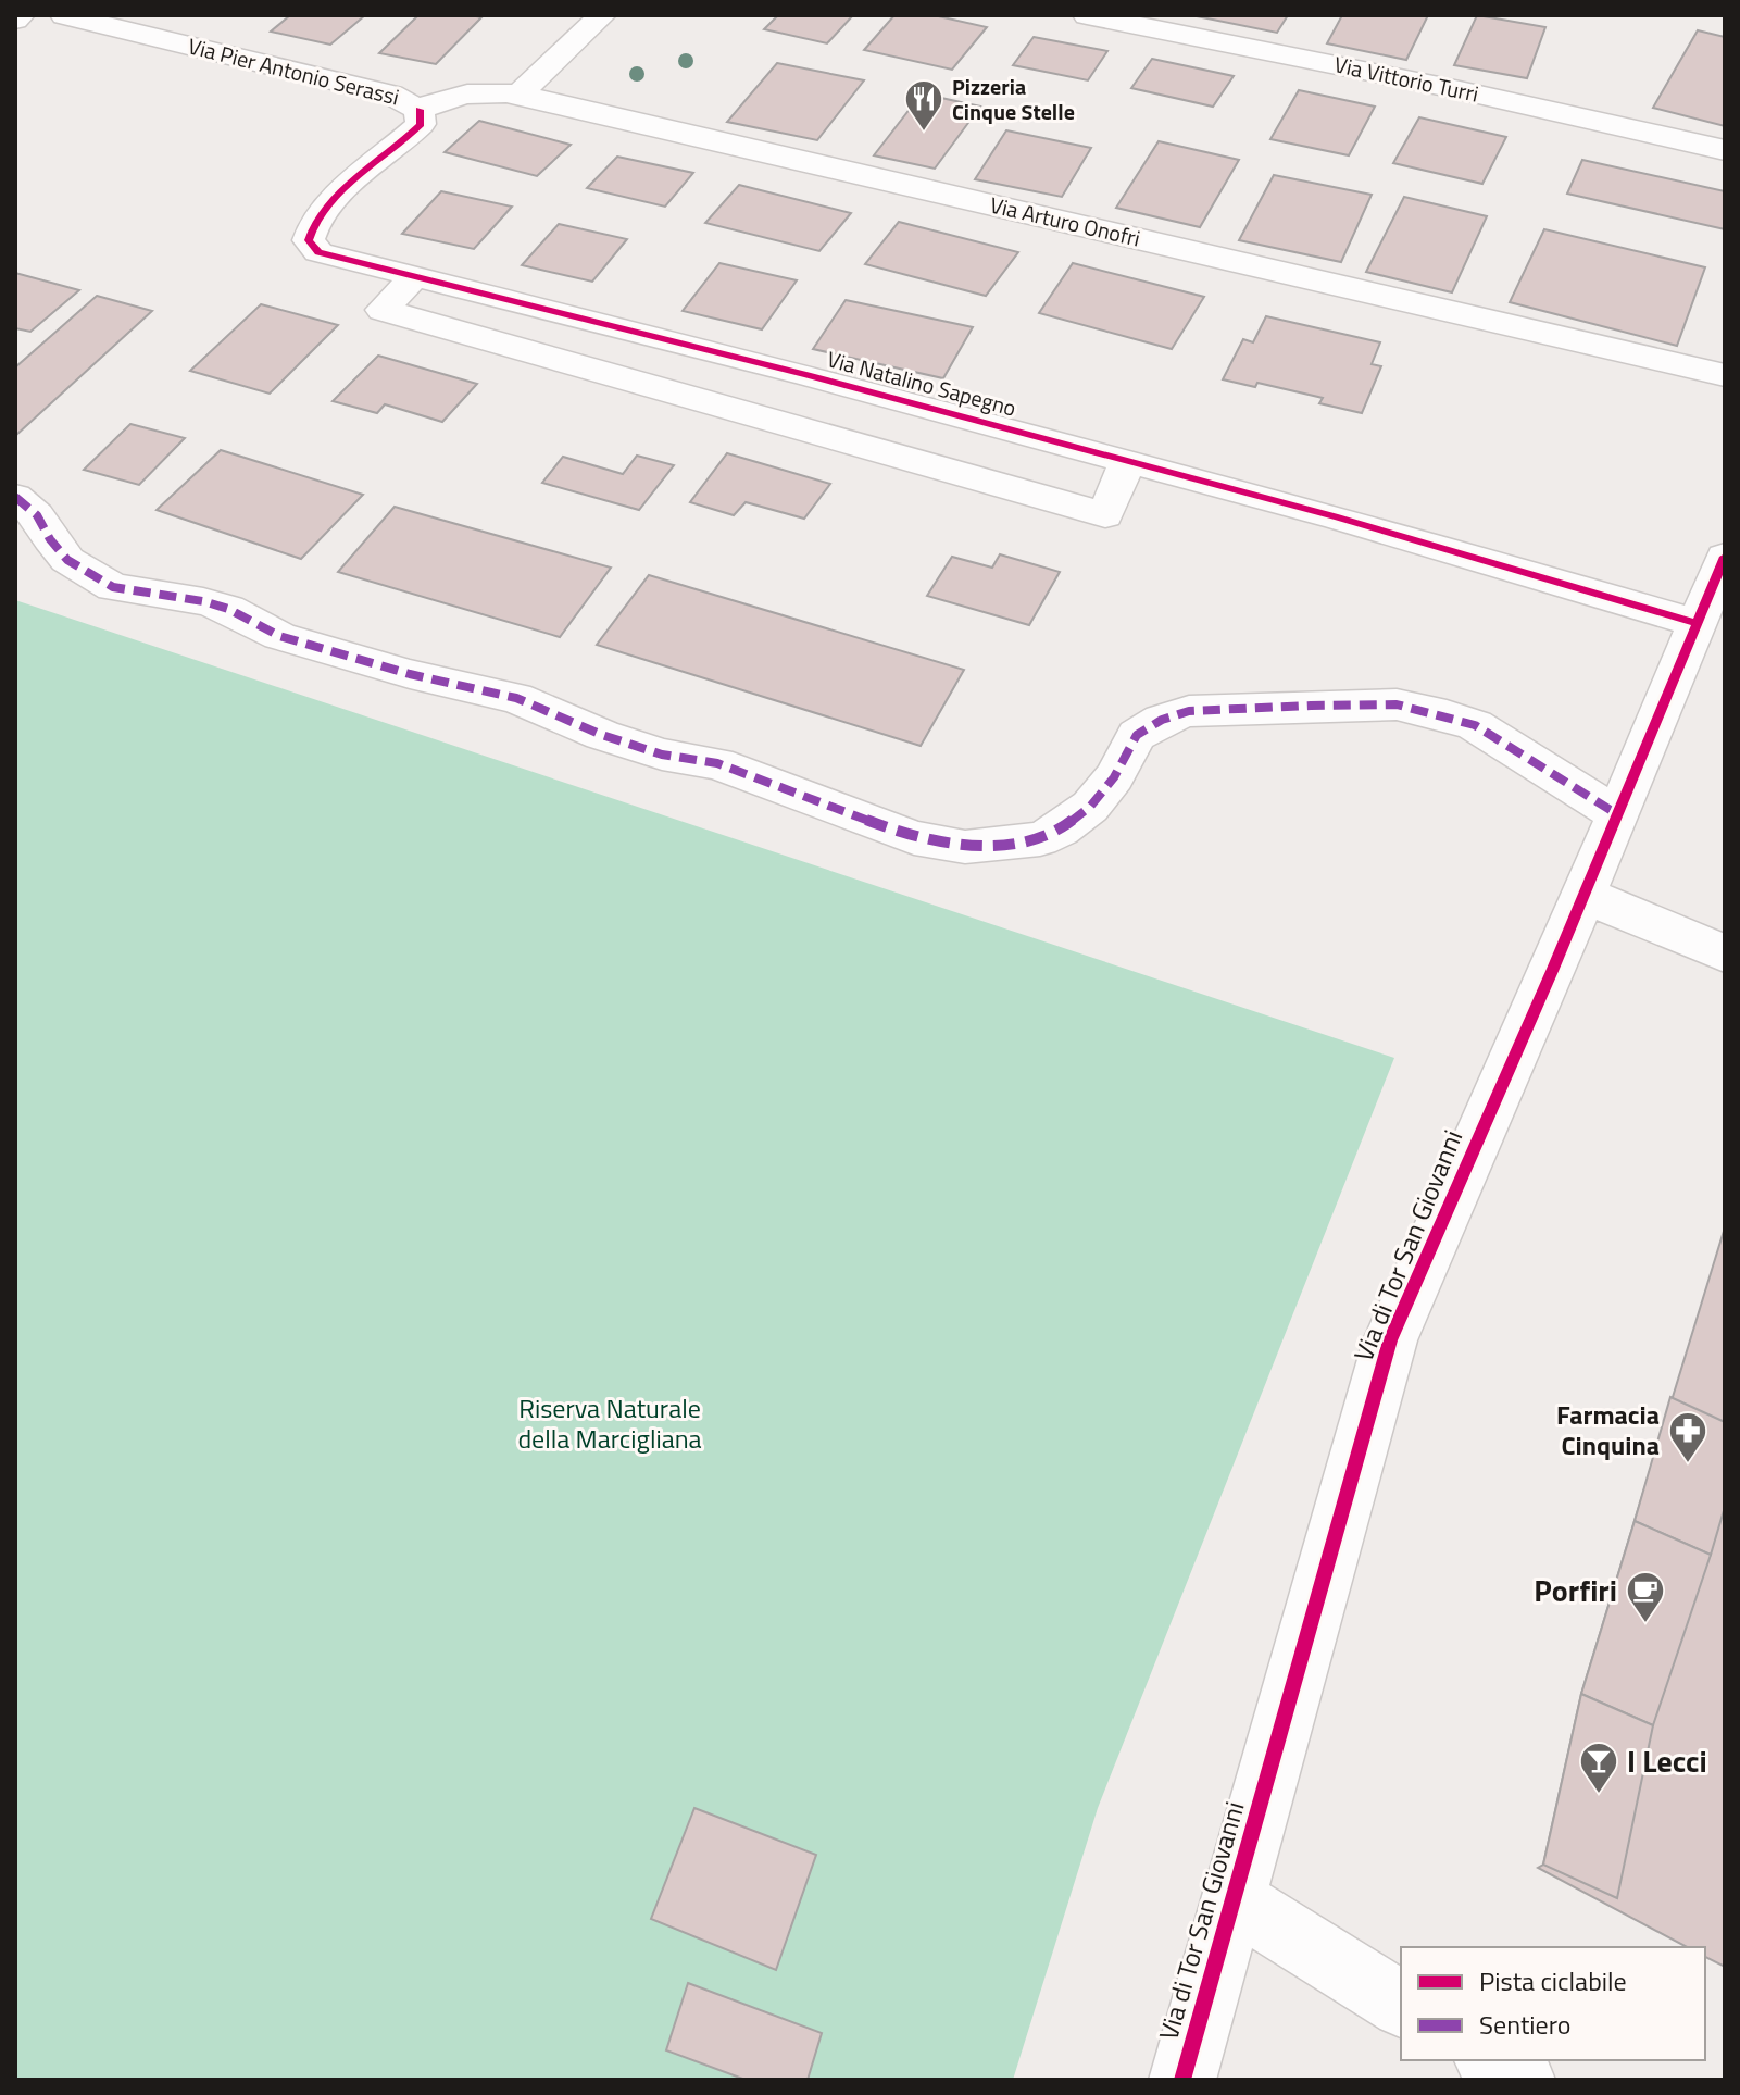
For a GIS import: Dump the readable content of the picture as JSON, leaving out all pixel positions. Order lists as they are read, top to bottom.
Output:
{
  "streets": {
    "street": [
      "Via Pier Antonio Serassi",
      "Via Vittorio Turri",
      "Via Arturo Onofri",
      "Via Natalino Sapegno",
      "Via di Tor San Giovanni"
    ]
  },
  "crossings": [
    ["Via Pier Antonio Serassi", "Via Arturo Onofri"],
    ["Via Pier Antonio Serassi", "Via Natalino Sapegno"],
    ["Via Natalino Sapegno", "Via di Tor San Giovanni"]
  ],
  "parks": ["Riserva Naturale della Marcigliana"],
  "places": {
    "restaurant": ["Pizzeria Cinque Stelle"],
    "pharmacy": ["Farmacia Cinquina"],
    "cafe": ["Porfiri"],
    "bar": ["I Lecci"]
  },
  "legend": ["Pista ciclabile", "Sentiero"]
}
